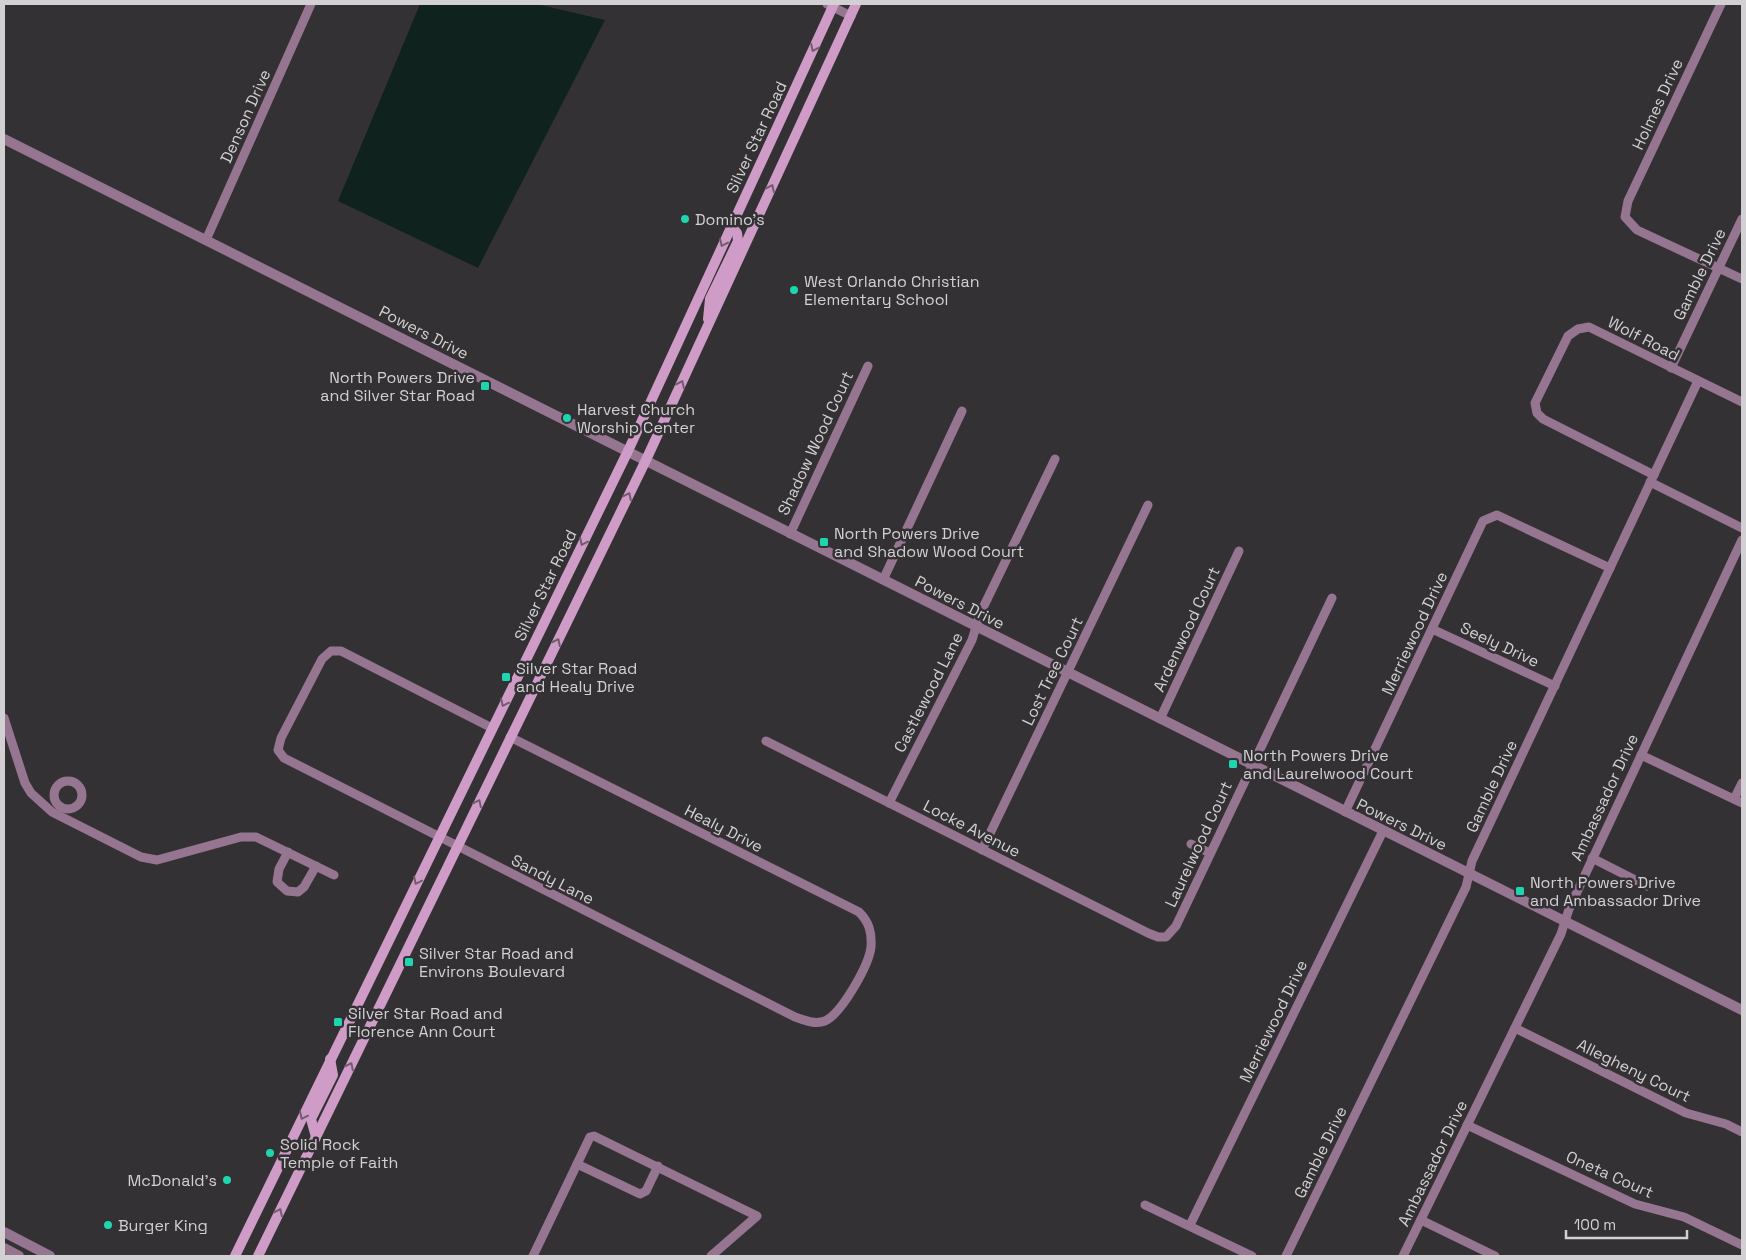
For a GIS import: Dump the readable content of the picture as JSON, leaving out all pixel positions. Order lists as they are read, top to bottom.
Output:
{
  "streets": {
    "main road": ["Silver Star Road"],
    "street": [
      "Holmes Drive",
      "Denson Drive",
      "Gamble Drive",
      "Powers Drive",
      "Wolf Road",
      "Shadow Wood Court",
      "Ardenwood Court",
      "Merriewood Drive",
      "Seely Drive",
      "Lost Tree Court",
      "Castlewood Lane",
      "Ambassador Drive",
      "Healy Drive",
      "Locke Avenue",
      "Laurelwood Court",
      "Sandy Lane",
      "Allegheny Court",
      "Oneta Court"
    ]
  },
  "crossings": [
    ["Holmes Drive", "Gamble Drive"],
    ["Denson Drive", "Powers Drive"],
    ["Silver Star Road", "Powers Drive"],
    ["Silver Star Road", "Sandy Lane"],
    ["Gamble Drive", "Powers Drive"],
    ["Gamble Drive", "Wolf Road"],
    ["Gamble Drive", "Merriewood Drive"],
    ["Gamble Drive", "Seely Drive"],
    ["Powers Drive", "Shadow Wood Court"],
    ["Powers Drive", "Ardenwood Court"],
    ["Powers Drive", "Merriewood Drive"],
    ["Powers Drive", "Lost Tree Court"],
    ["Powers Drive", "Castlewood Lane"],
    ["Powers Drive", "Ambassador Drive"],
    ["Powers Drive", "Laurelwood Court"],
    ["Merriewood Drive", "Seely Drive"],
    ["Lost Tree Court", "Locke Avenue"],
    ["Castlewood Lane", "Locke Avenue"],
    ["Ambassador Drive", "Allegheny Court"],
    ["Ambassador Drive", "Oneta Court"],
    ["Healy Drive", "Sandy Lane"],
    ["Locke Avenue", "Laurelwood Court"]
  ],
  "places": {
    "other": [
      "Domino's",
      "West Orlando Christian Elementary School",
      "Harvest Church Worship Center",
      "Solid Rock Temple of Faith",
      "McDonald's",
      "Burger King"
    ],
    "transit": [
      "North Powers Drive and Silver Star Road",
      "North Powers Drive and Shadow Wood Court",
      "Silver Star Road and Healy Drive",
      "North Powers Drive and Laurelwood Court",
      "North Powers Drive and Ambassador Drive",
      "Silver Star Road and Environs Boulevard",
      "Silver Star Road and Florence Ann Court"
    ]
  },
  "scale_bar": "100 m"
}
